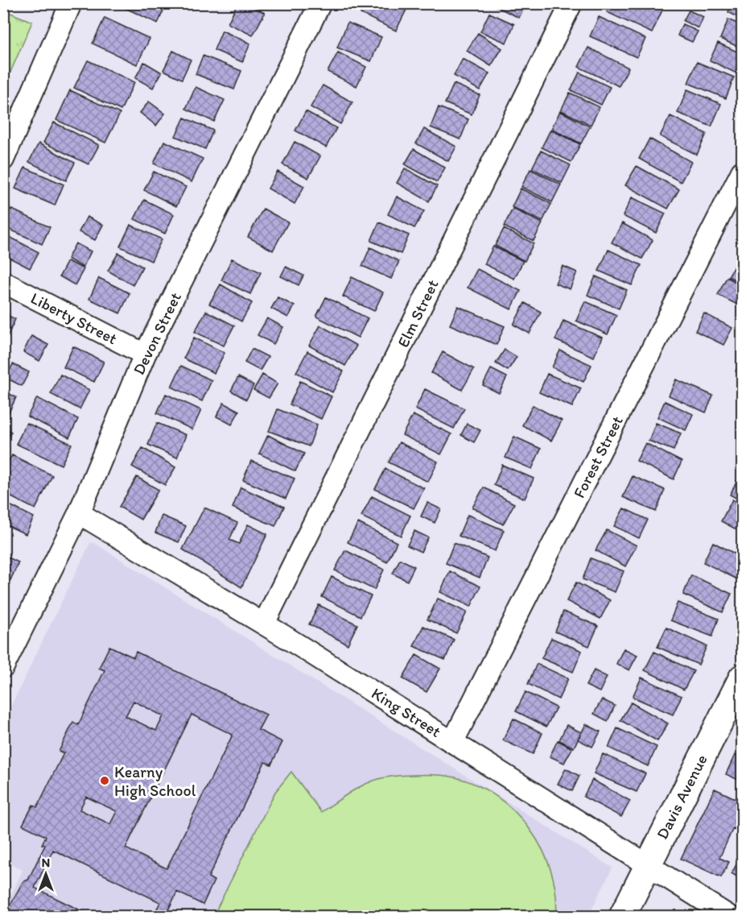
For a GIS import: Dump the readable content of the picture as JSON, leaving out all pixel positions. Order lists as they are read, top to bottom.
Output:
{
  "streets": {
    "street": [
      "Elm Street",
      "Liberty Street",
      "Devon Street",
      "Forest Street",
      "King Street",
      "Davis Avenue"
    ]
  },
  "crossings": [
    ["Elm Street", "King Street"],
    ["Liberty Street", "Devon Street"],
    ["Devon Street", "King Street"],
    ["Forest Street", "King Street"],
    ["King Street", "Davis Avenue"]
  ],
  "places": ["Kearny High School"],
  "north": "top"
}
